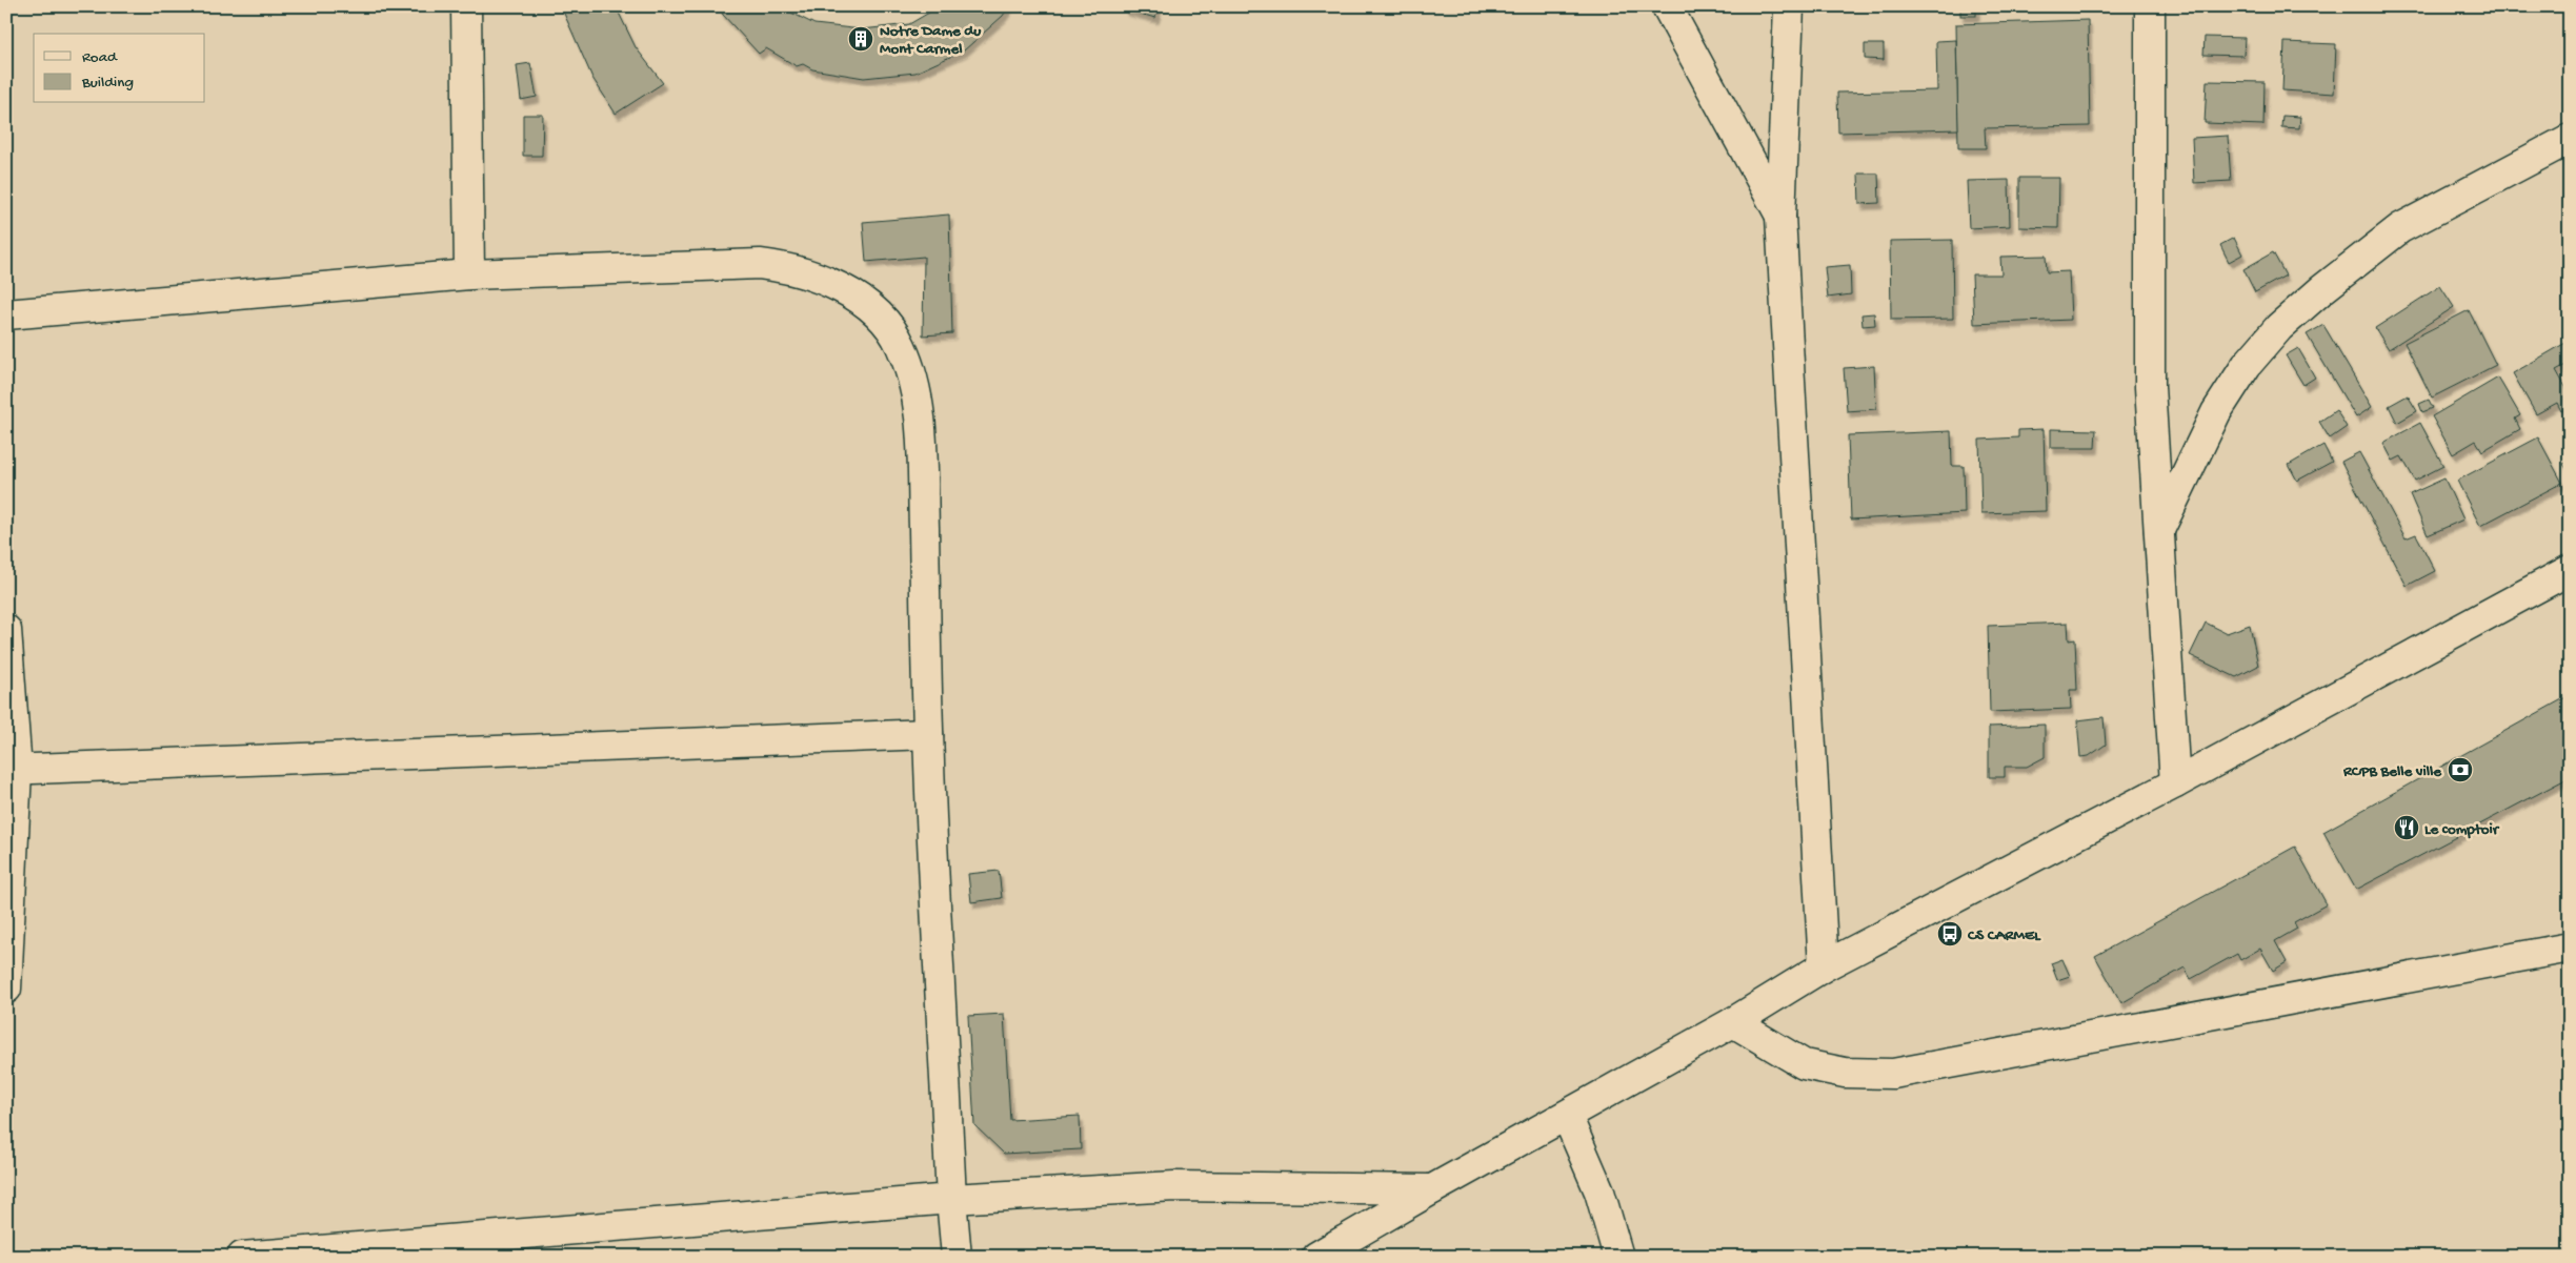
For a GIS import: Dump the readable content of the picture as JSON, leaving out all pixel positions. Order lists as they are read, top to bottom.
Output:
{
  "places": {
    "building": ["Notre Dame du Mont Carmel"],
    "bank": ["RCPB Belle ville"],
    "restaurant": ["Le comptoir"],
    "bus stop": ["CS CARMEL"]
  },
  "legend": ["Road", "Building"]
}
